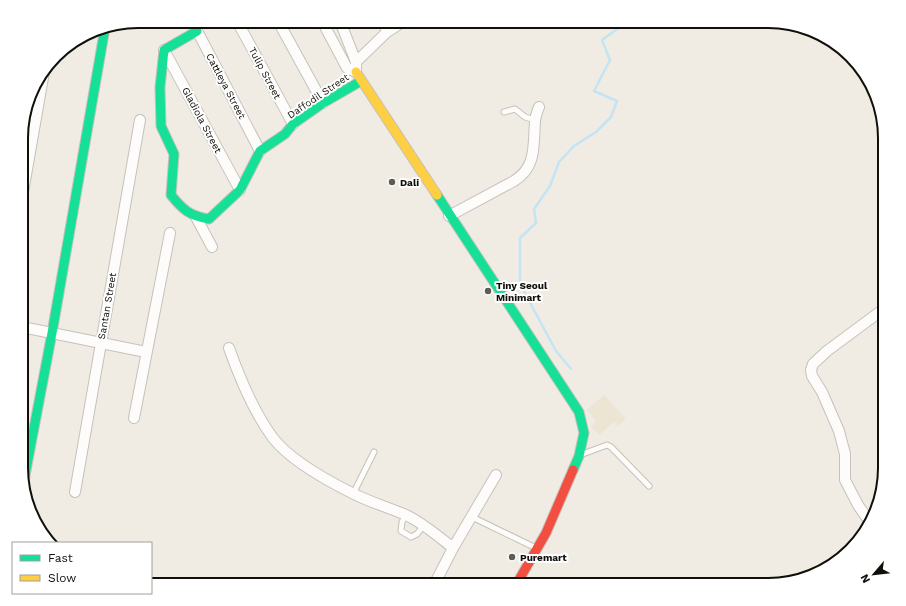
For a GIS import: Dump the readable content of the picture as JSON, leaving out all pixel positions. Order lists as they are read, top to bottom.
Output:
{
  "streets": {
    "street": [
      "Tulip Street",
      "Cattleya Street",
      "Daffodil Street",
      "Gladiola Street",
      "Santan Street"
    ]
  },
  "crossings": [
    ["Tulip Street", "Daffodil Street"],
    ["Cattleya Street", "Daffodil Street"],
    ["Daffodil Street", "Gladiola Street"]
  ],
  "places": ["Dali", "Tiny Seoul Minimart", "Puremart"],
  "legend": ["Fast", "Slow"],
  "north": "bottom left"
}
